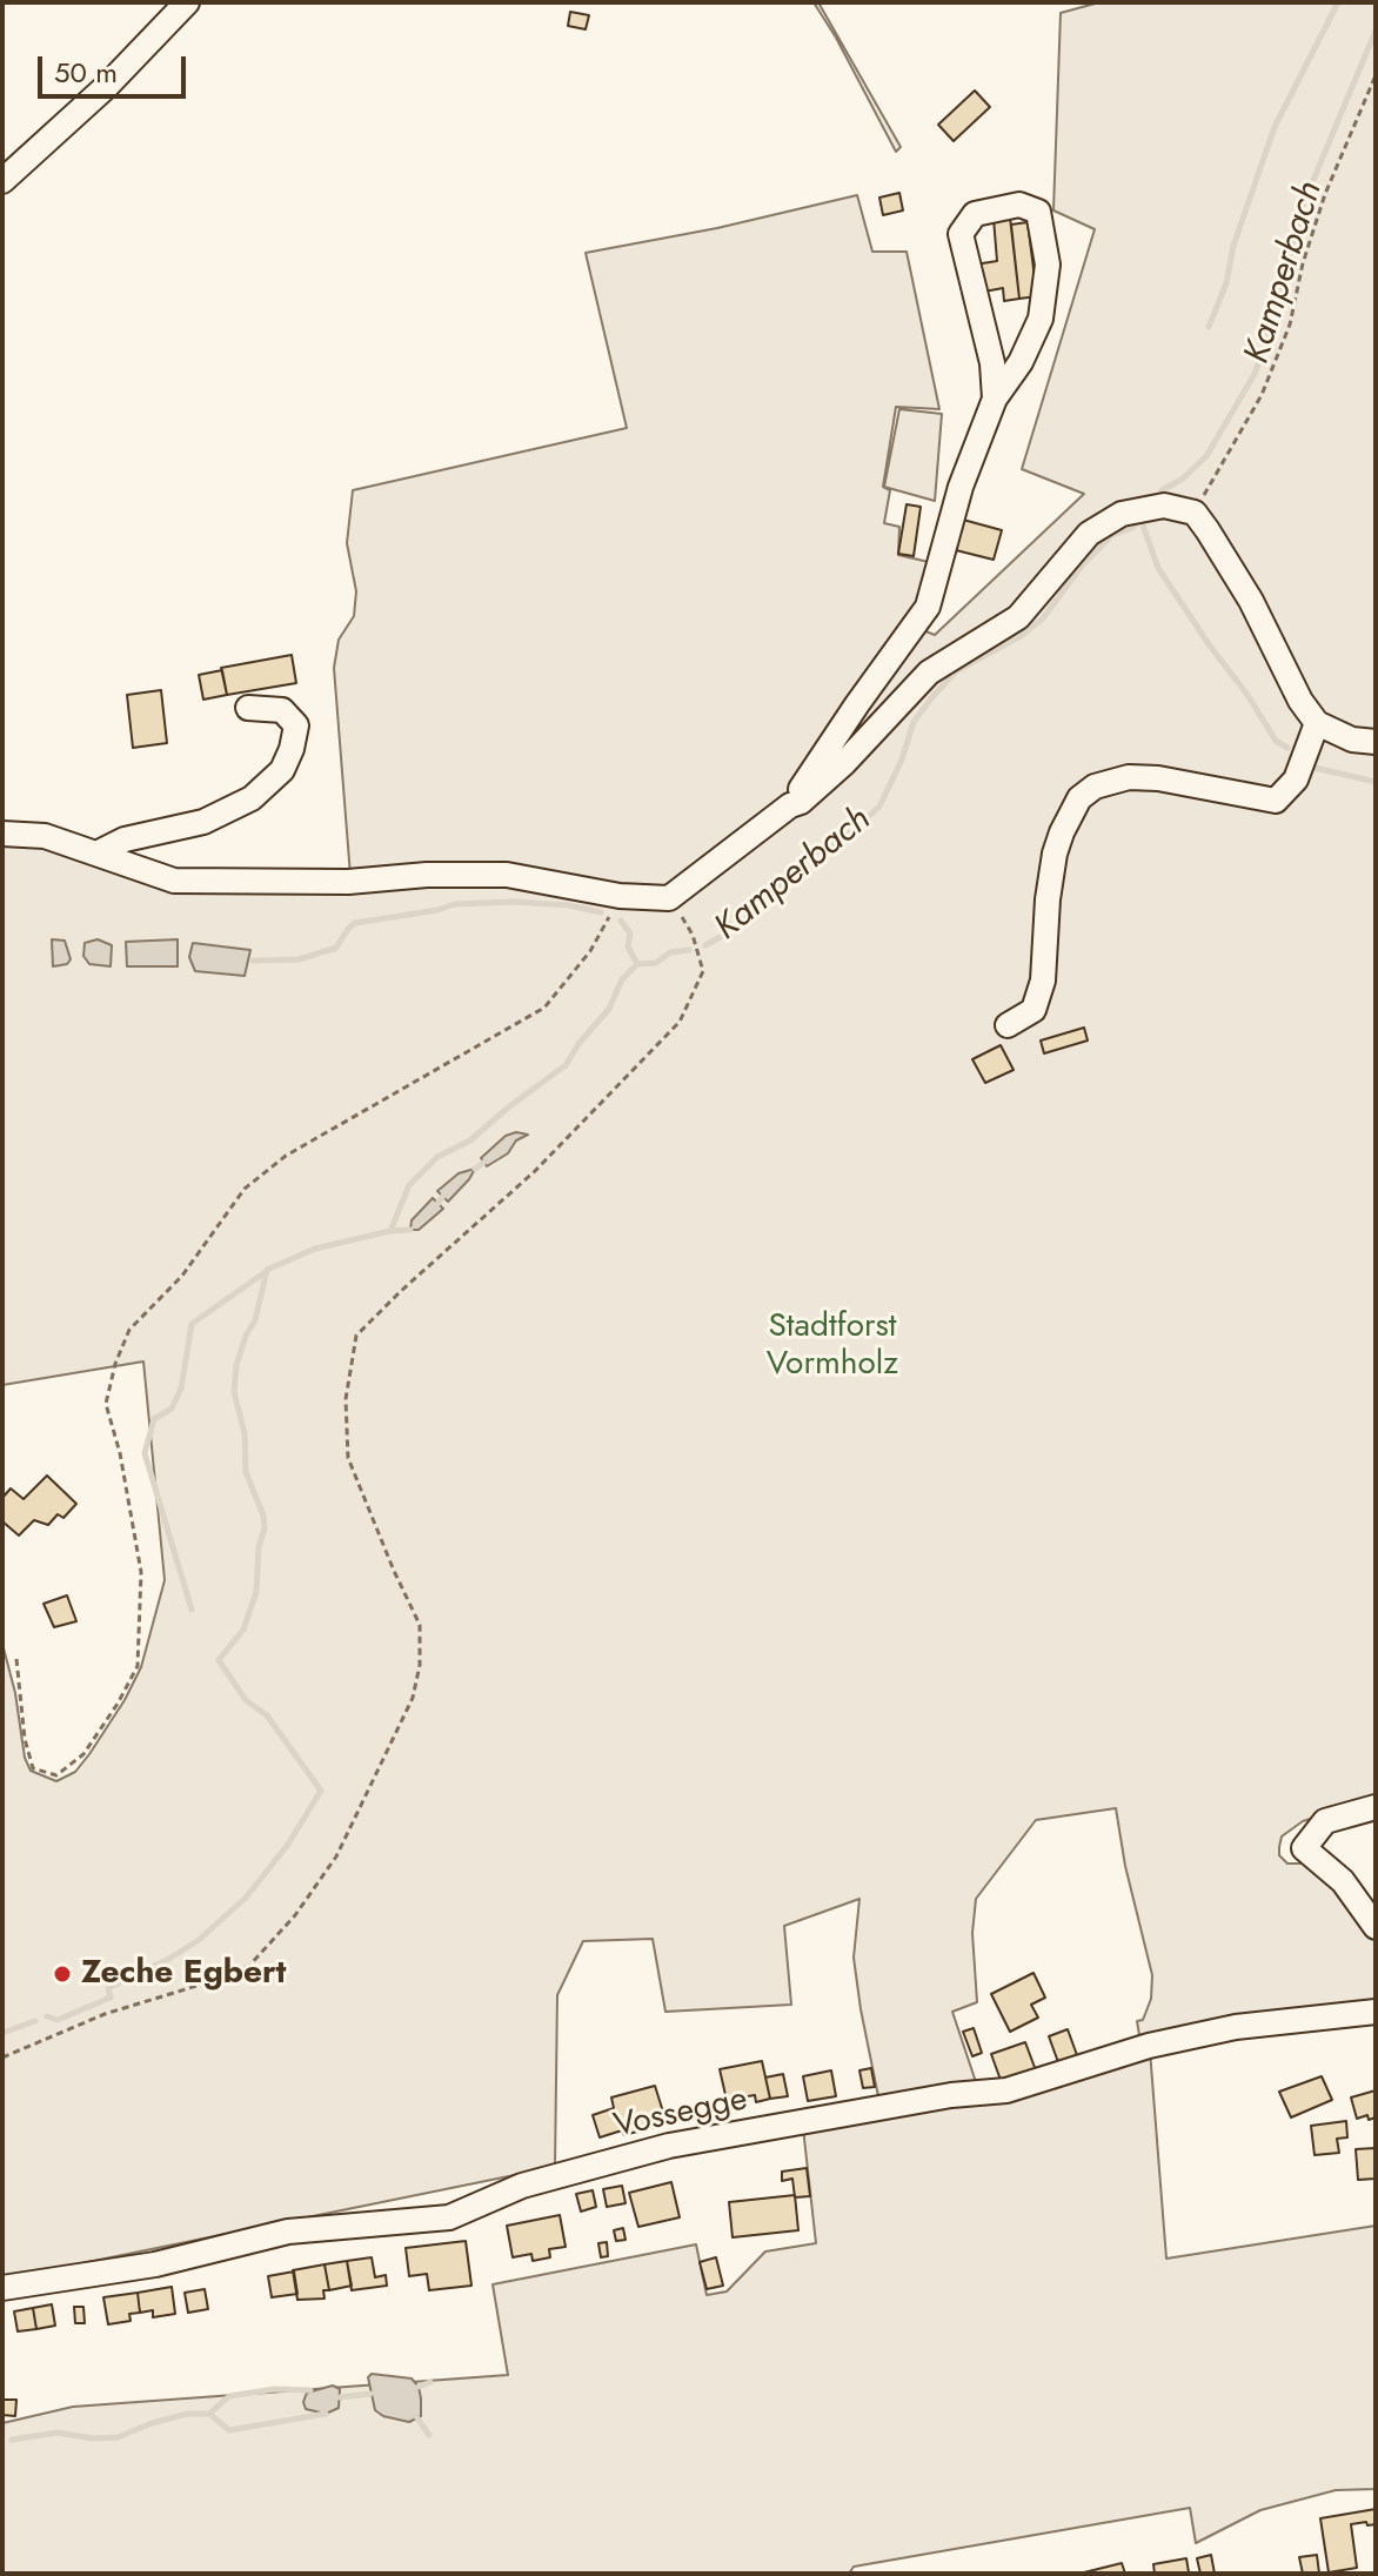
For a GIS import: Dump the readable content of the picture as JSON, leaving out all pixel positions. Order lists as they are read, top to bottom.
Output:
{
  "streets": {
    "street": ["Vossegge"]
  },
  "water": ["Kamperbach"],
  "parks": ["Stadtforst Vormholz"],
  "places": ["Zeche Egbert"],
  "scale_bar": "50 m"
}
